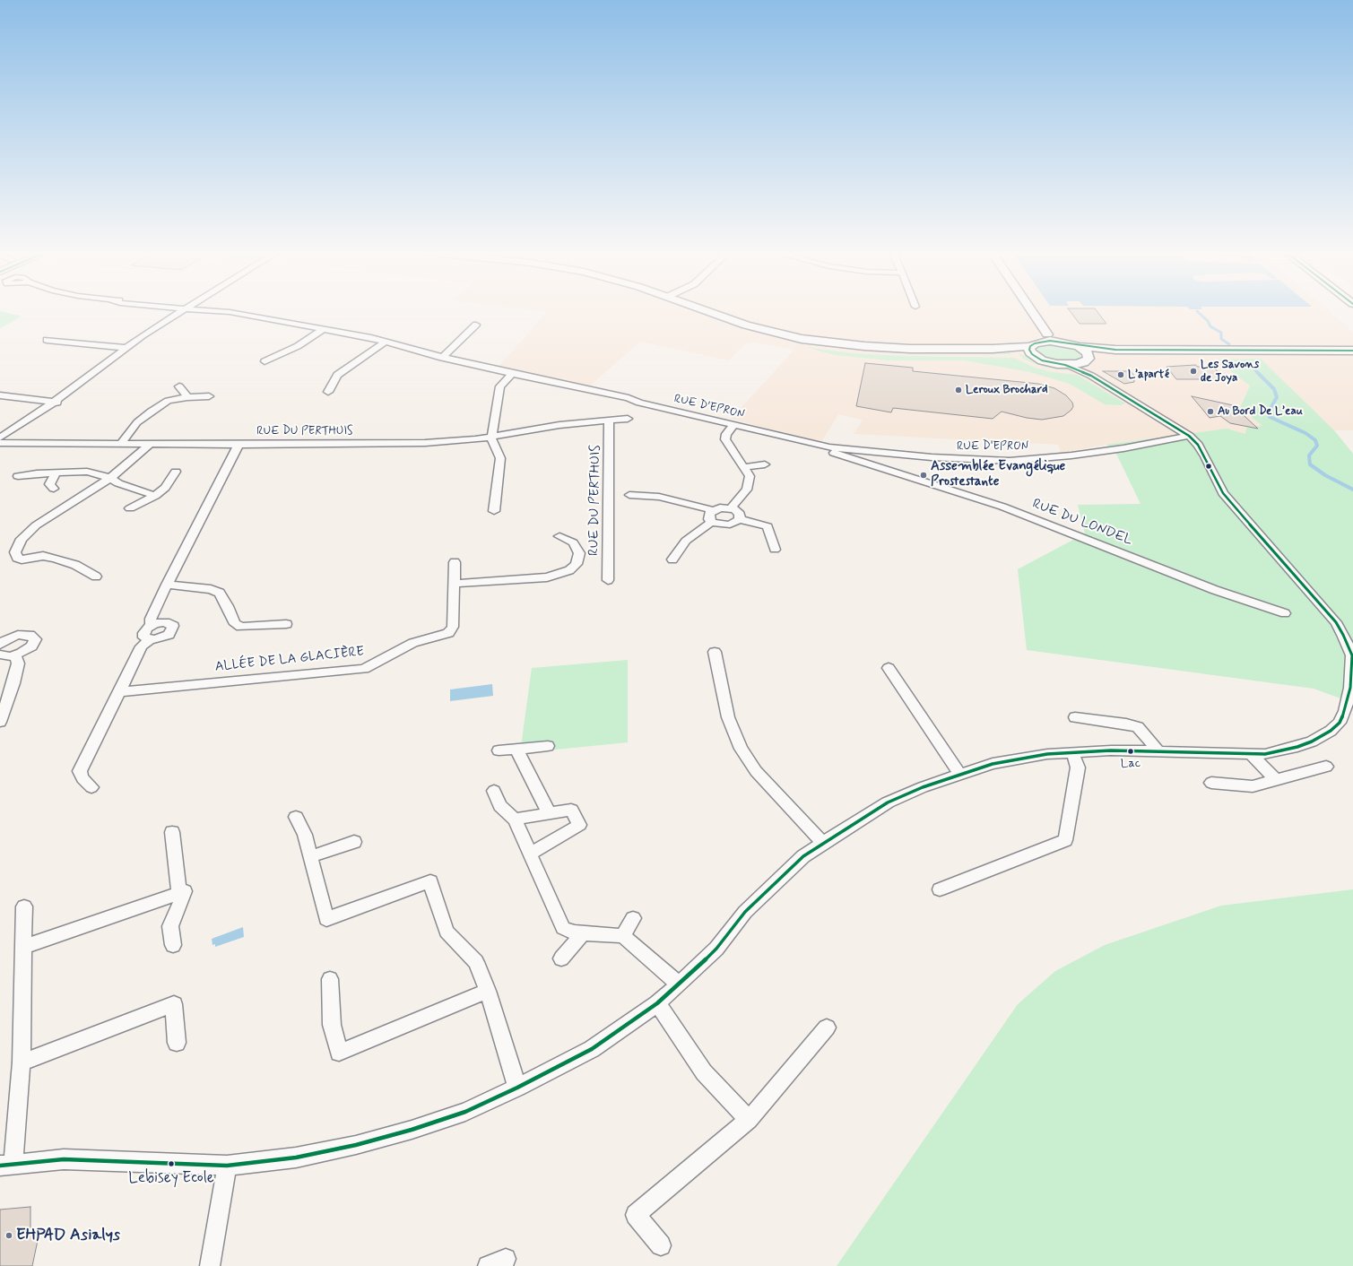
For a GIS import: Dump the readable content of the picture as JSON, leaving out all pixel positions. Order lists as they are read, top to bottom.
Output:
{
  "streets": {
    "street": [
      "RUE D'EPRON",
      "RUE DU PERTHUIS",
      "RUE DU LONDEL",
      "ALLÉE DE LA GLACIÈRE"
    ]
  },
  "crossings": [
    ["RUE D'EPRON", "RUE DU LONDEL"]
  ],
  "places": [
    "Les Savons de Joya",
    "L’aparté",
    "Leroux Brochard",
    "Au Bord De L’eau",
    "Assemblée Evangélique Prostestante",
    "Lac",
    "Lebisey Ecole",
    "EHPAD Asialys"
  ]
}
